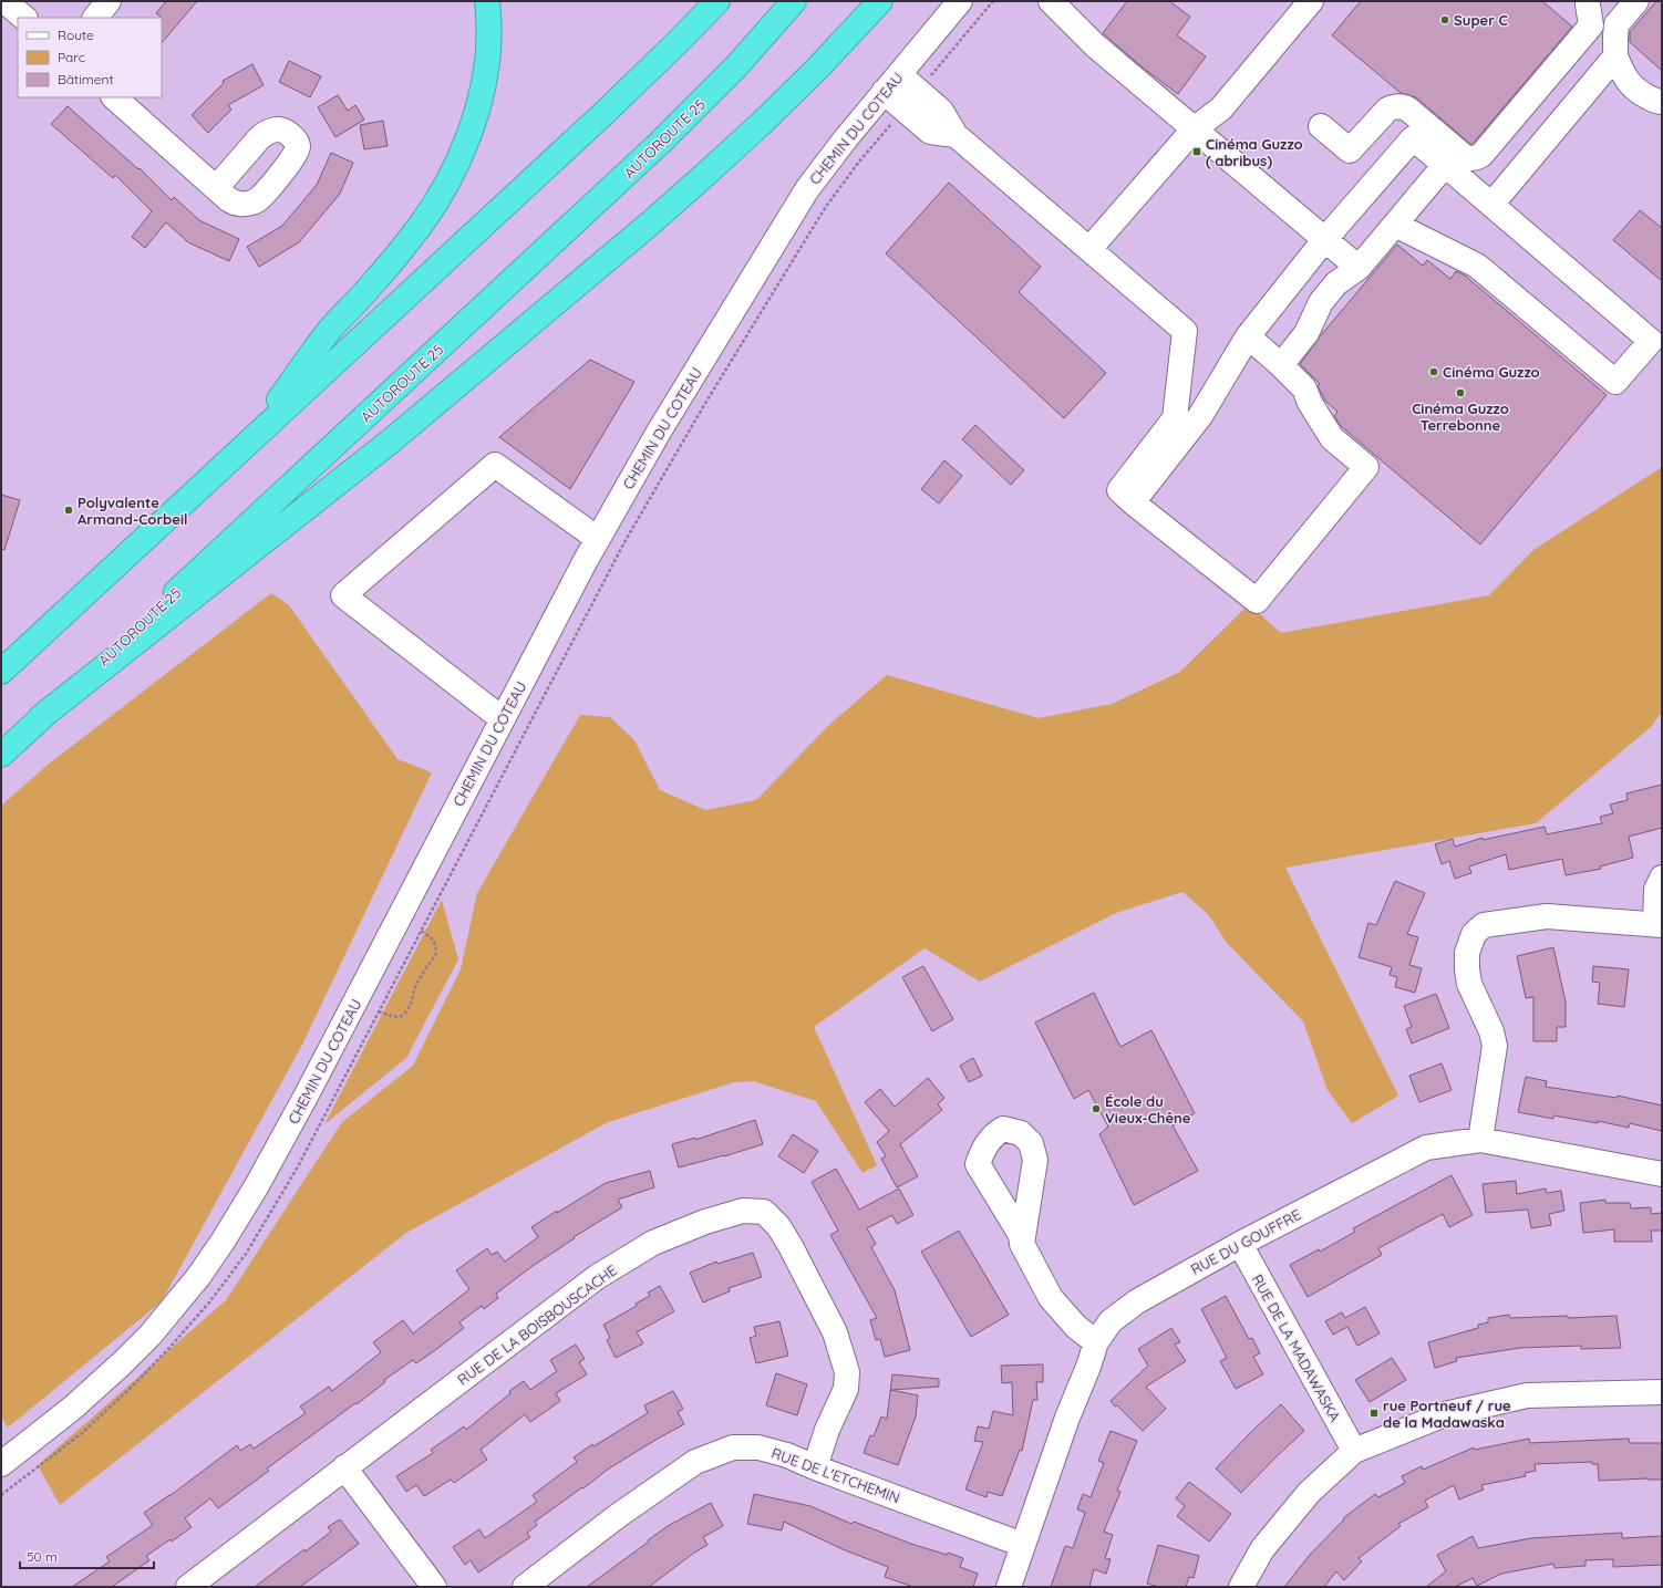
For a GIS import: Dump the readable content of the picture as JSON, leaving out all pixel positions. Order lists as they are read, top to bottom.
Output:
{
  "streets": {
    "highway": ["AUTOROUTE 25"],
    "street": [
      "CHEMIN DU COTEAU",
      "RUE DU GOUFFRE",
      "RUE DE LA BOISBOUSCACHE",
      "RUE DE LA MADAWASKA",
      "RUE DE L'ETCHEMIN"
    ]
  },
  "crossings": [
    ["RUE DU GOUFFRE", "RUE DE LA MADAWASKA"],
    ["RUE DU GOUFFRE", "RUE DE L'ETCHEMIN"],
    ["RUE DE LA BOISBOUSCACHE", "RUE DE L'ETCHEMIN"]
  ],
  "places": {
    "other": [
      "Super C",
      "Cinéma Guzzo",
      "Cinéma Guzzo Terrebonne",
      "Polyvalente Armand-Corbeil",
      "École du Vieux-Chêne"
    ],
    "transit": ["Cinéma Guzzo ( abribus)", "rue Portneuf / rue de la Madawaska"]
  },
  "legend": ["Route", "Parc", "Bâtiment"],
  "scale_bar": "50 m"
}
